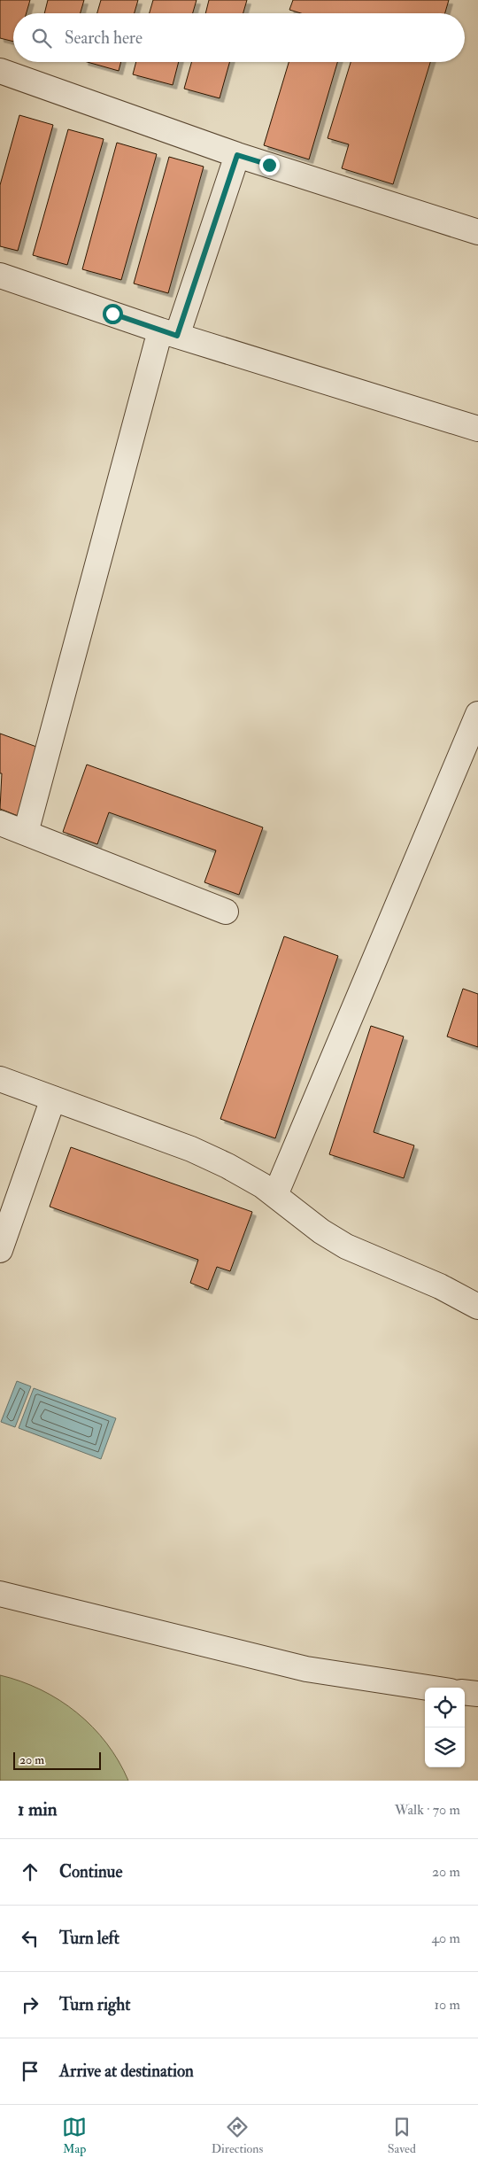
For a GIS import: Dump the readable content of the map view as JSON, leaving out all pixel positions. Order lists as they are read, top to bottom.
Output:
{
  "scale_bar": "20 m",
  "page": {
    "search": "Search here",
    "scale": "20 m",
    "heading": ["1 min", "Walk · 70 m"],
    "list": [
      ["Continue", "20 m"],
      ["Turn left", "40 m"],
      ["Turn right", "10 m"],
      "Arrive at destination"
    ],
    "nav": ["Map", "Directions", "Saved"]
  }
}
